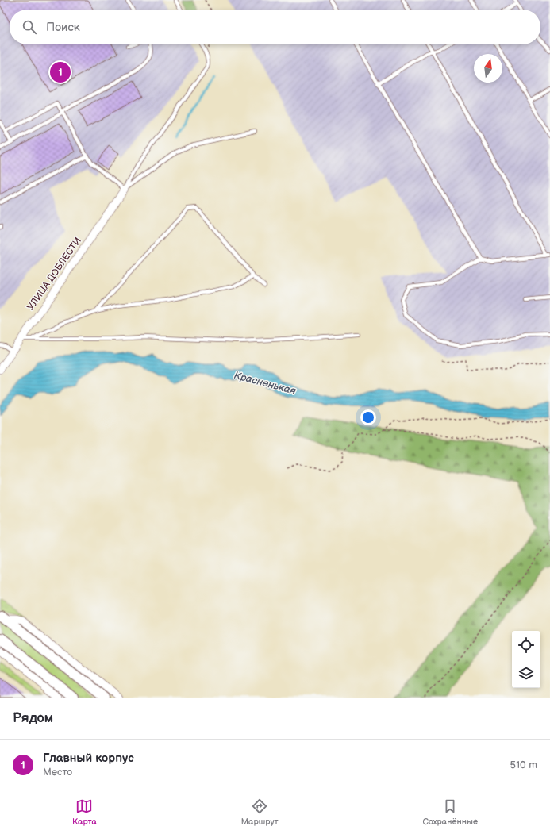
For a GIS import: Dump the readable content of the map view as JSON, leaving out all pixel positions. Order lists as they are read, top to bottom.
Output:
{
  "streets": {
    "street": ["УЛИЦА ДОБЛЕСТИ"]
  },
  "water": ["Красненькая"],
  "north": "top",
  "page": {
    "search": "Поиск",
    "pins": "1",
    "heading": "Рядом",
    "list": [
      {
        "mark": "1",
        "name": "Главный корпус",
        "note": "Место",
        "value": "510 m"
      }
    ],
    "nav": ["Карта", "Маршрут", "Сохранённые"]
  }
}
